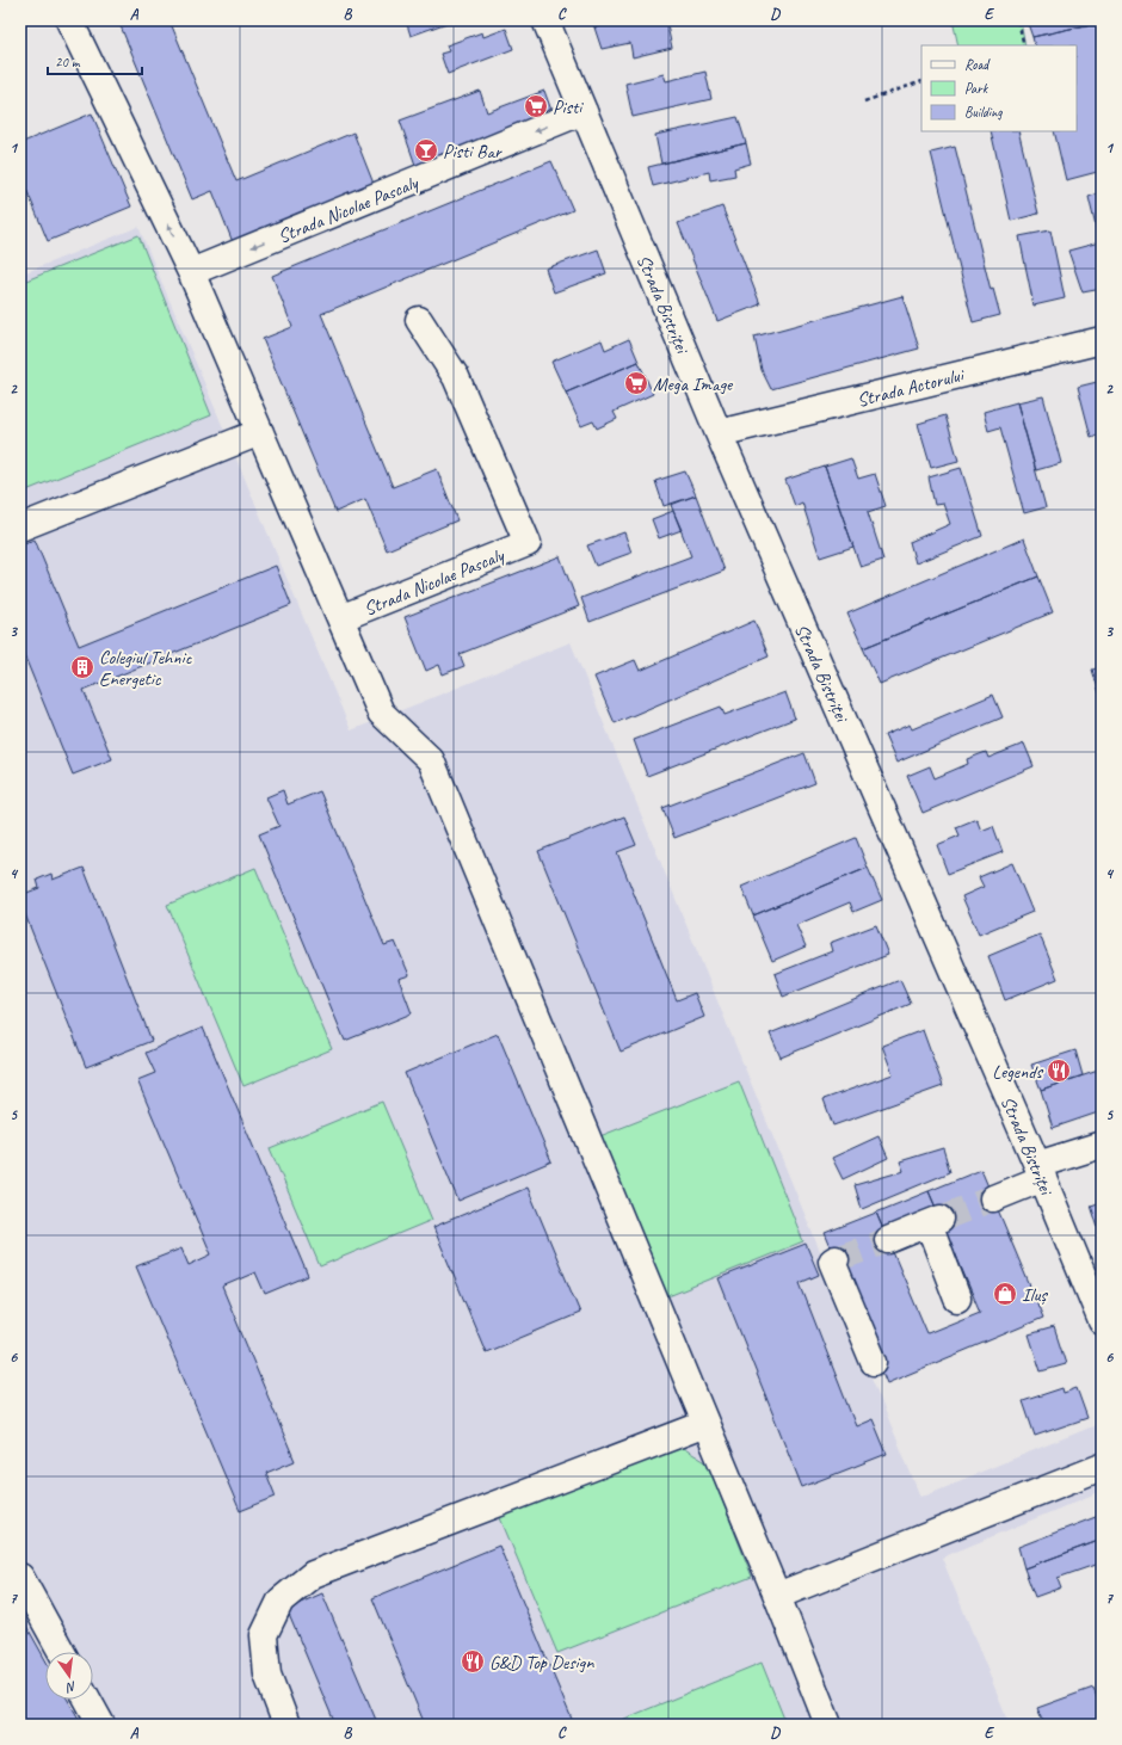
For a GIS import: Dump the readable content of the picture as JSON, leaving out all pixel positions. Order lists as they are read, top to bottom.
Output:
{
  "streets": {
    "street": ["Strada Nicolae Pascaly", "Strada Bistriței", "Strada Actorului"]
  },
  "crossings": [
    ["Strada Nicolae Pascaly", "Strada Bistriței"],
    ["Strada Bistriței", "Strada Actorului"]
  ],
  "places": {
    "supermarket": ["Pisti", "Mega Image"],
    "bar": ["Pisti Bar"],
    "building": ["Colegiul Tehnic Energetic"],
    "restaurant": ["Legends", "G&D Top Design"],
    "shop": ["Iluș"]
  },
  "legend": ["Road", "Park", "Building"],
  "scale_bar": "20 m",
  "north": "bottom",
  "grid": {
    "columns": [
      "A",
      "B",
      "C",
      "D",
      "E"
    ],
    "rows": [
      "1",
      "2",
      "3",
      "4",
      "5",
      "6",
      "7"
    ]
  }
}
